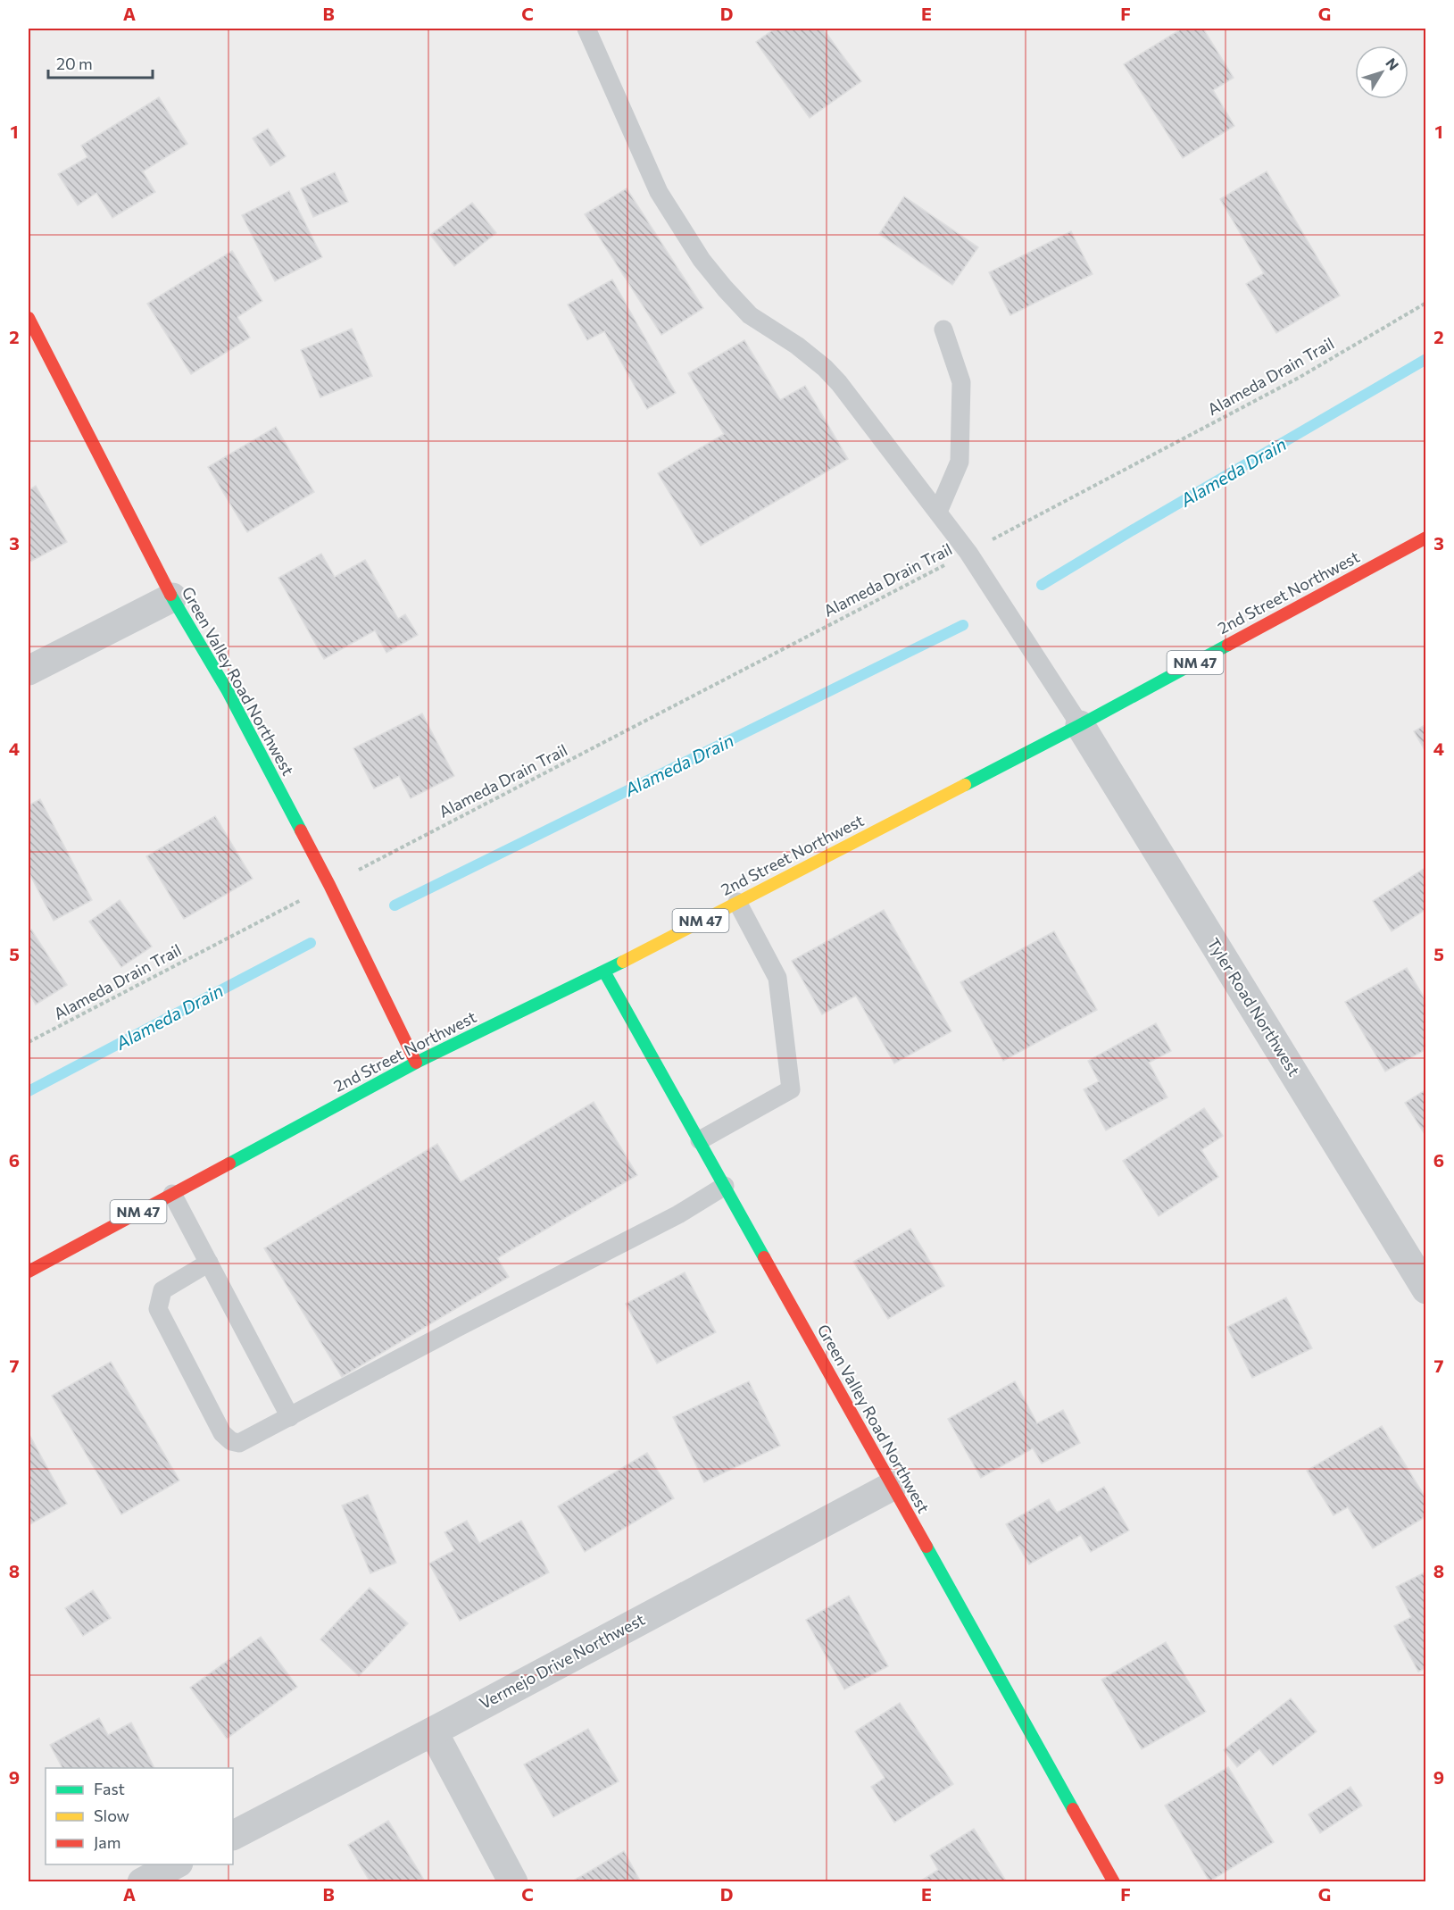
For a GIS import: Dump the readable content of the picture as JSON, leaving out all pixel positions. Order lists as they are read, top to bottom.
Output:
{
  "streets": {
    "street": [
      "2nd Street Northwest",
      "NM 47",
      "Green Valley Road Northwest",
      "Tyler Road Northwest",
      "Vermejo Drive Northwest"
    ],
    "path": ["Alameda Drain Trail"]
  },
  "crossings": [
    ["2nd Street Northwest", "Green Valley Road Northwest"],
    ["2nd Street Northwest", "Tyler Road Northwest"],
    ["Green Valley Road Northwest", "Vermejo Drive Northwest"]
  ],
  "water": ["Alameda Drain"],
  "legend": ["Fast", "Slow", "Jam"],
  "scale_bar": "20 m",
  "north": "top right",
  "grid": {
    "columns": [
      "A",
      "B",
      "C",
      "D",
      "E",
      "F",
      "G"
    ],
    "rows": [
      "1",
      "2",
      "3",
      "4",
      "5",
      "6",
      "7",
      "8",
      "9"
    ]
  }
}
